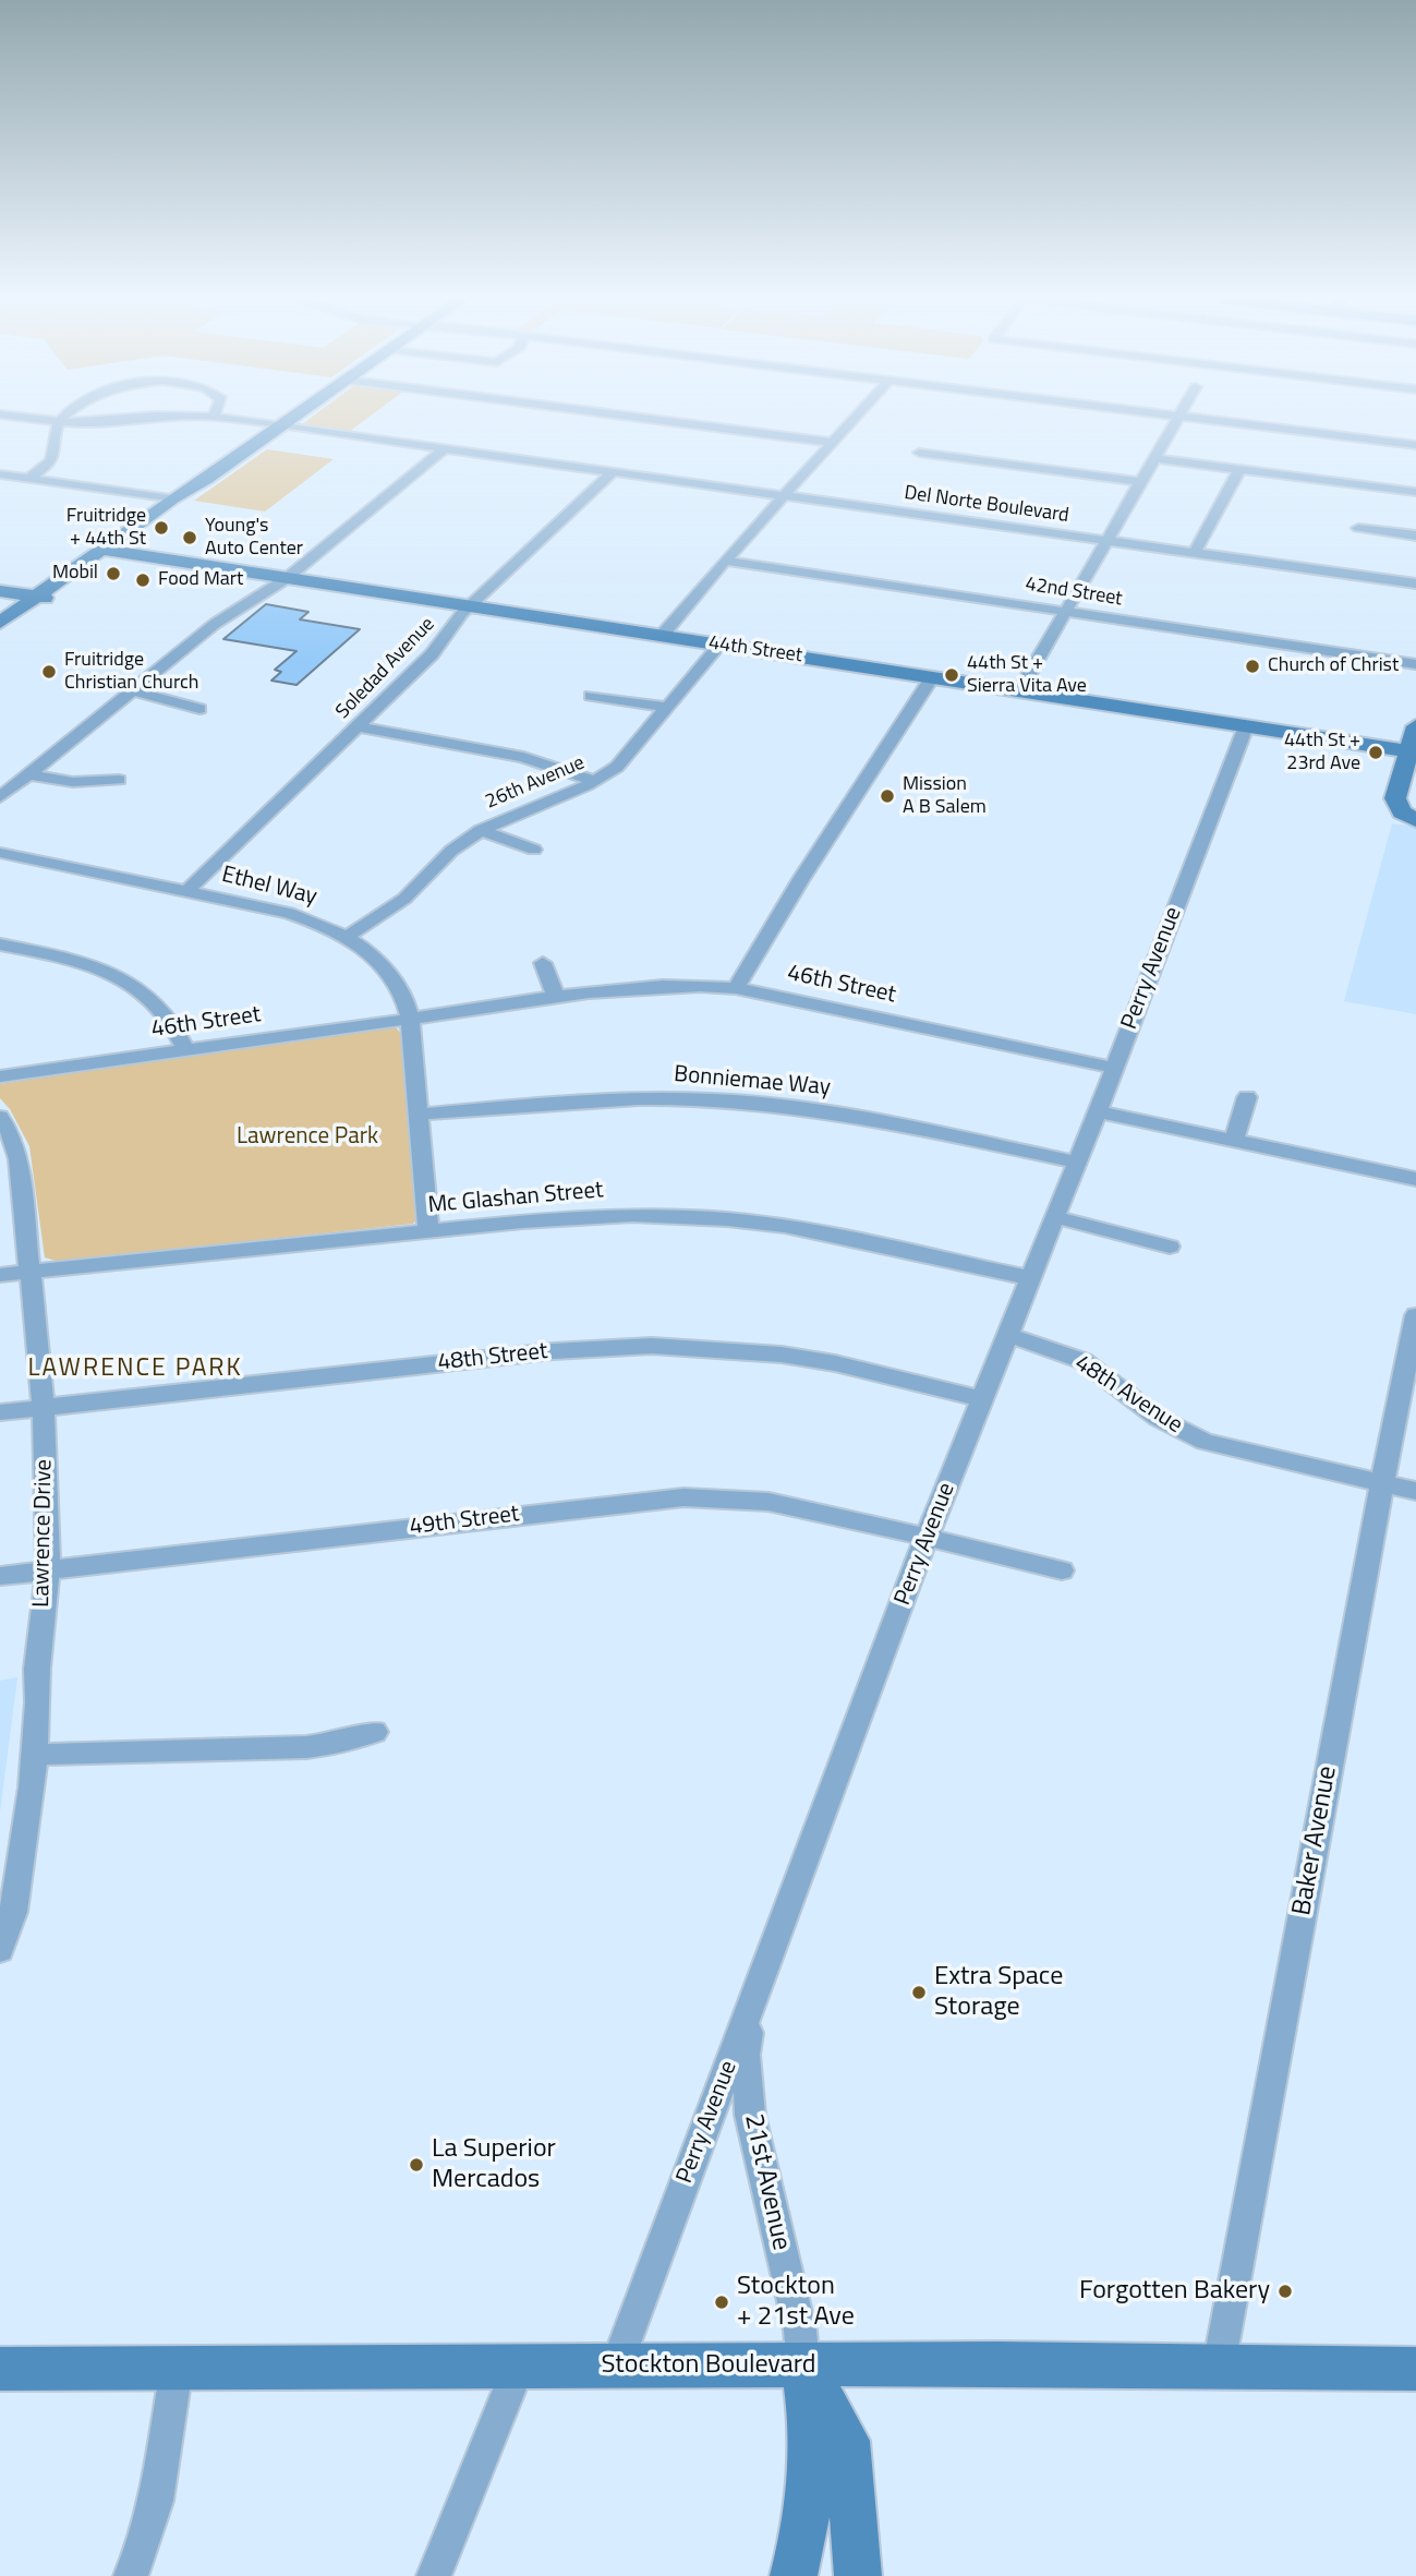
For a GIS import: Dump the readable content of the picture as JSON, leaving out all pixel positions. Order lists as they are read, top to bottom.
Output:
{
  "streets": {
    "main road": ["21st Avenue", "Stockton Boulevard"],
    "street": [
      "Del Norte Boulevard",
      "42nd Street",
      "44th Street",
      "Soledad Avenue",
      "26th Avenue",
      "Ethel Way",
      "Perry Avenue",
      "46th Street",
      "Bonniemae Way",
      "Mc Glashan Street",
      "48th Street",
      "48th Avenue",
      "49th Street",
      "Lawrence Drive",
      "Baker Avenue"
    ]
  },
  "crossings": [
    ["Del Norte Boulevard", "Soledad Avenue"],
    ["44th Street", "Soledad Avenue"],
    ["44th Street", "26th Avenue"],
    ["44th Street", "Perry Avenue"],
    ["Soledad Avenue", "Ethel Way"],
    ["26th Avenue", "Ethel Way"],
    ["Ethel Way", "46th Street"],
    ["Ethel Way", "Bonniemae Way"],
    ["Ethel Way", "Mc Glashan Street"],
    ["Perry Avenue", "46th Street"],
    ["Perry Avenue", "Bonniemae Way"],
    ["Perry Avenue", "Mc Glashan Street"],
    ["Perry Avenue", "48th Street"],
    ["Perry Avenue", "48th Avenue"],
    ["Perry Avenue", "49th Street"],
    ["Perry Avenue", "21st Avenue"],
    ["Perry Avenue", "Stockton Boulevard"],
    ["Mc Glashan Street", "Lawrence Drive"],
    ["48th Street", "Lawrence Drive"],
    ["48th Avenue", "Baker Avenue"],
    ["49th Street", "Lawrence Drive"],
    ["Baker Avenue", "Stockton Boulevard"],
    ["21st Avenue", "Stockton Boulevard"]
  ],
  "districts": ["LAWRENCE PARK"],
  "parks": ["Lawrence Park"],
  "places": [
    "Fruitridge + 44th St",
    "Young's Auto Center",
    "Mobil",
    "Food Mart",
    "Church of Christ",
    "Fruitridge Christian Church",
    "44th St + Sierra Vita Ave",
    "44th St + 23rd Ave",
    "Mission A B Salem",
    "Extra Space Storage",
    "La Superior Mercados",
    "Forgotten Bakery",
    "Stockton + 21st Ave"
  ]
}
